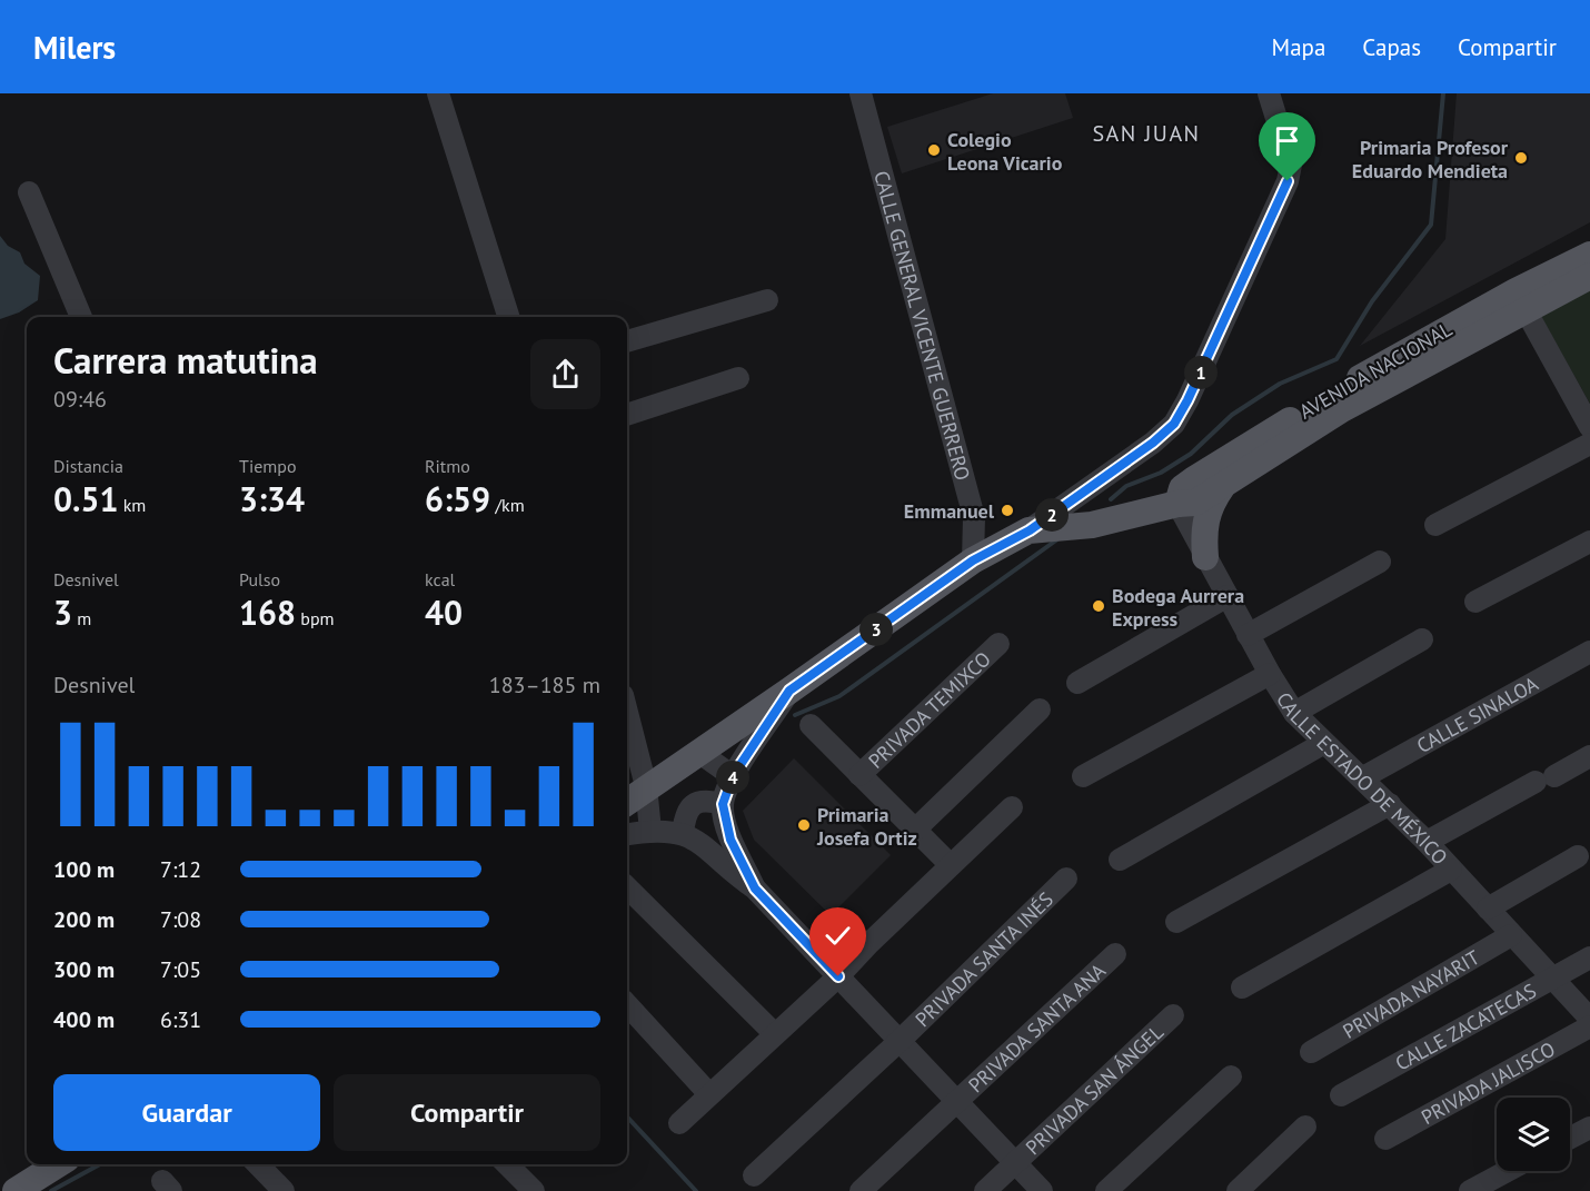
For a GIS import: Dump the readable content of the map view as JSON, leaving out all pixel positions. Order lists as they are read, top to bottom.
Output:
{
  "streets": {
    "main road": ["AVENIDA NACIONAL"],
    "street": [
      "CALLE GENERAL VICENTE GUERRERO",
      "PRIVADA TEMIXCO",
      "CALLE SINALOA",
      "CALLE ESTADO DE MÉXICO",
      "PRIVADA SANTA INÉS",
      "PRIVADA NAYARIT",
      "CALLE ZACATECAS",
      "PRIVADA SANTA ANA",
      "PRIVADA JALISCO",
      "PRIVADA SAN ÁNGEL"
    ]
  },
  "crossings": [
    ["CALLE GENERAL VICENTE GUERRERO", "AVENIDA NACIONAL"],
    ["AVENIDA NACIONAL", "CALLE ESTADO DE MÉXICO"],
    ["CALLE SINALOA", "CALLE ESTADO DE MÉXICO"],
    ["CALLE ESTADO DE MÉXICO", "PRIVADA NAYARIT"],
    ["CALLE ESTADO DE MÉXICO", "CALLE ZACATECAS"]
  ],
  "districts": ["SAN JUAN"],
  "places": [
    "Colegio Leona Vicario",
    "Primaria Profesor Eduardo Mendieta",
    "Emmanuel",
    "Bodega Aurrera Express",
    "Primaria Josefa Ortiz"
  ],
  "page": {
    "header": "Milers",
    "nav": ["Mapa", "Capas", "Compartir"],
    "heading": ["Carrera matutina", "09:46"],
    "pins": [
      "1",
      "2",
      "3",
      "4"
    ],
    "stats": [
      ["Distancia", "0.51 km"],
      ["Tiempo", "3:34"],
      ["Ritmo", "6:59 /km"],
      ["Desnivel", "3 m"],
      ["Pulso", "168 bpm"],
      ["kcal", "40"]
    ],
    "chart": ["Desnivel", "183–185 m"],
    "list": [
      {
        "name": "100 m",
        "note": "7:12"
      },
      {
        "name": "200 m",
        "note": "7:08"
      },
      {
        "name": "300 m",
        "note": "7:05"
      },
      {
        "name": "400 m",
        "note": "6:31"
      }
    ],
    "buttons": ["Guardar", "Compartir"]
  }
}
